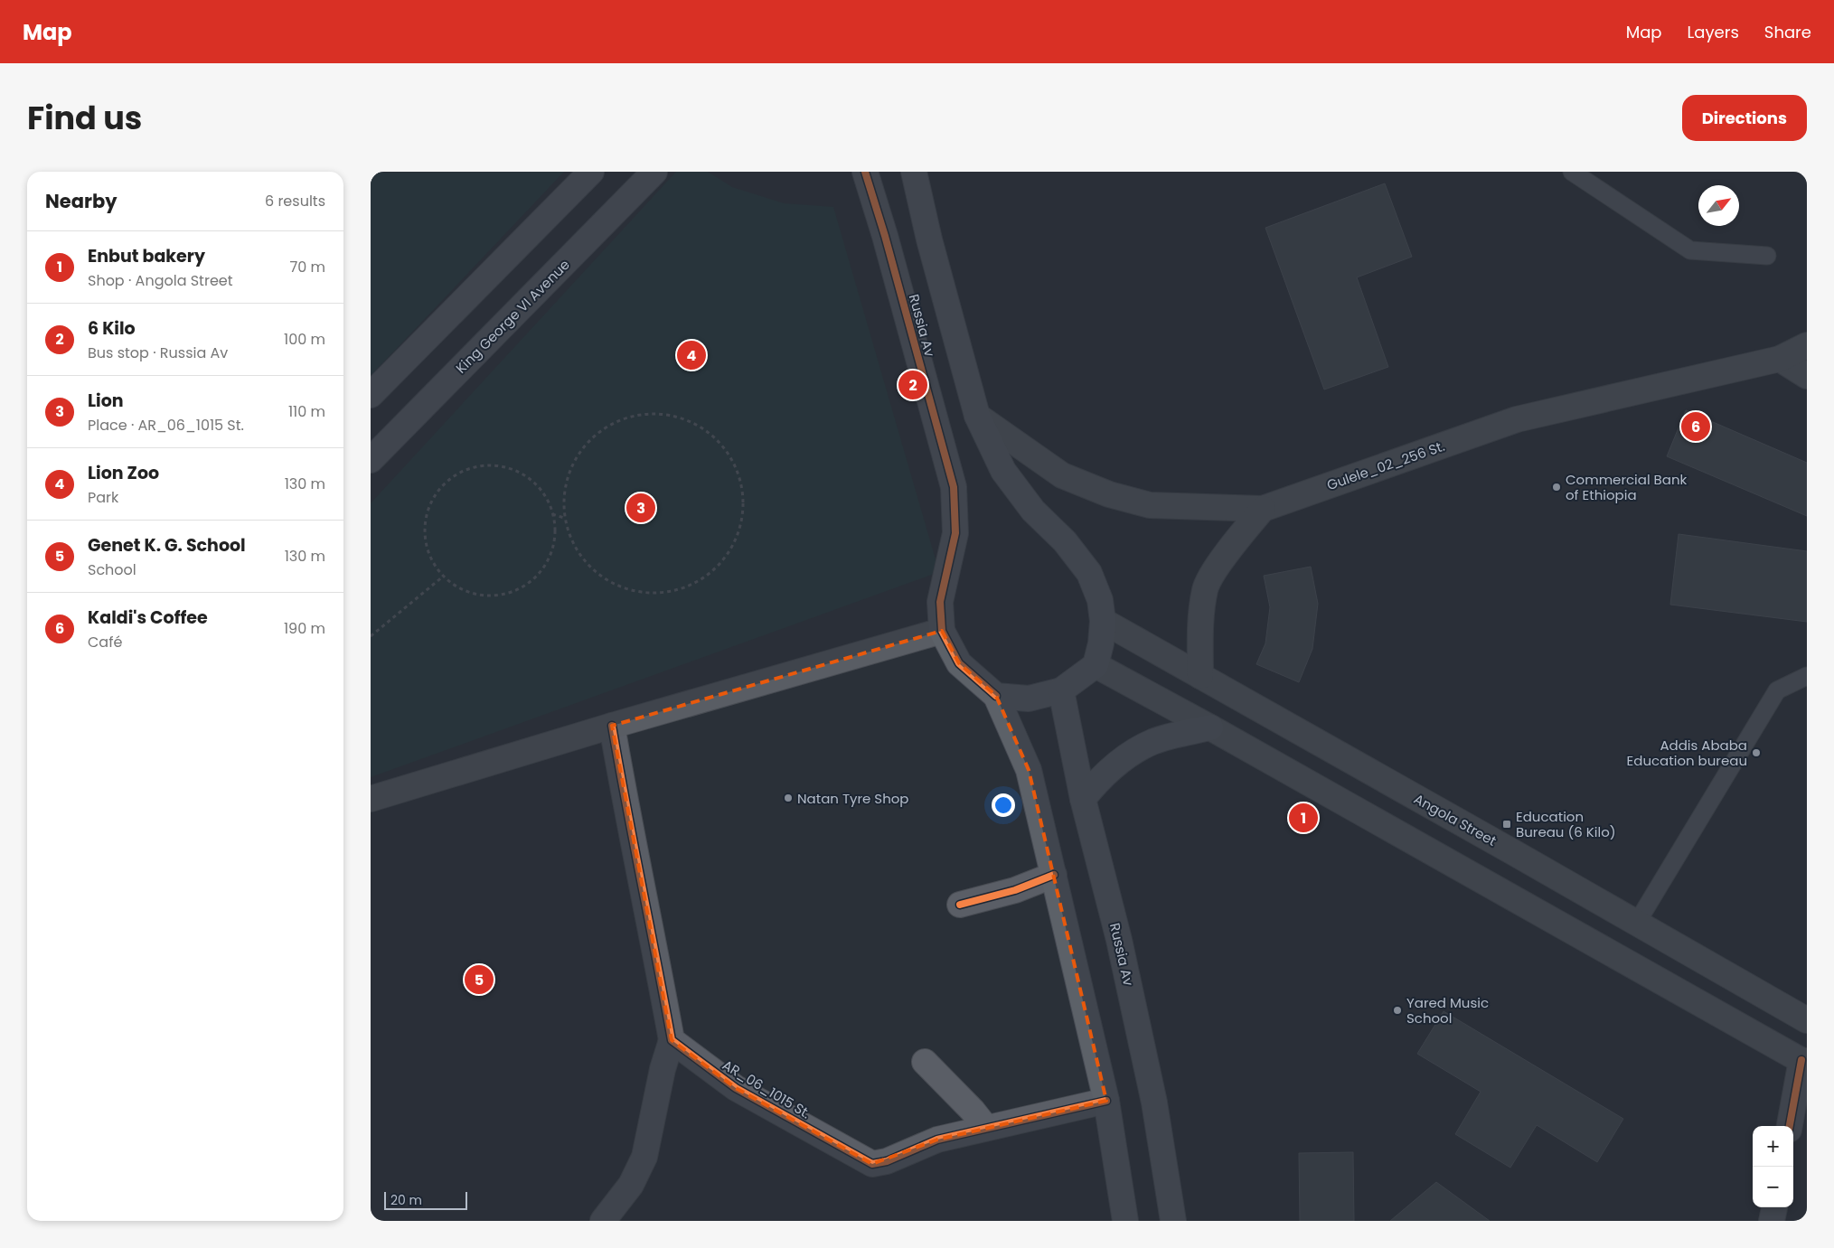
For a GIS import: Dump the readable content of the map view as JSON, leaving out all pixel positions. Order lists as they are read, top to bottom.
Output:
{
  "streets": {
    "main road": [
      "King George VI Avenue",
      "Russia Av",
      "Gulele_02_256 St.",
      "Angola Street"
    ],
    "street": ["AR_06_1015 St."]
  },
  "places": {
    "other": [
      "Commercial Bank of Ethiopia",
      "Addis Ababa Education bureau",
      "Natan Tyre Shop",
      "Yared Music School"
    ],
    "transit": ["Education Bureau (6 Kilo)"]
  },
  "scale_bar": "20 m",
  "north": "top right",
  "page": {
    "header": "Map",
    "nav": ["Map", "Layers", "Share"],
    "title": "Find us",
    "buttons": "Directions",
    "heading": ["Nearby", "6 results"],
    "list": [
      {
        "mark": "1",
        "name": "Enbut bakery",
        "note": "Shop · Angola Street",
        "value": "70 m"
      },
      {
        "mark": "2",
        "name": "6 Kilo",
        "note": "Bus stop · Russia Av",
        "value": "100 m"
      },
      {
        "mark": "3",
        "name": "Lion",
        "note": "Place · AR_06_1015 St.",
        "value": "110 m"
      },
      {
        "mark": "4",
        "name": "Lion Zoo",
        "note": "Park",
        "value": "130 m"
      },
      {
        "mark": "5",
        "name": "Genet K. G. School",
        "note": "School",
        "value": "130 m"
      },
      {
        "mark": "6",
        "name": "Kaldi's Coffee",
        "note": "Café",
        "value": "190 m"
      }
    ],
    "pins": [
      "4",
      "2",
      "6",
      "3",
      "1",
      "5"
    ],
    "map_buttons": ["+", "−"],
    "scale": "20 m"
  }
}
